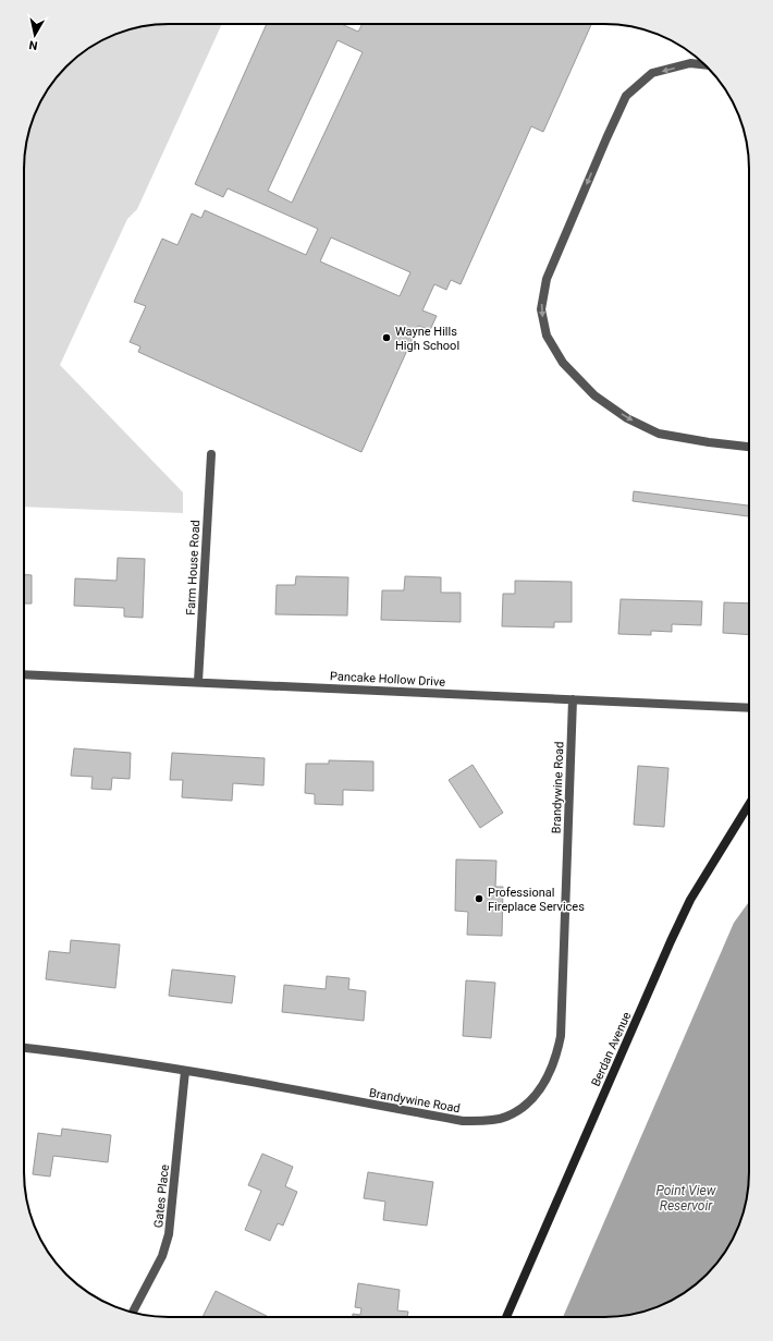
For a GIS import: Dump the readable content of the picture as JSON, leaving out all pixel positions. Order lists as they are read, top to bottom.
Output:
{
  "streets": {
    "main road": ["Berdan Avenue"],
    "street": [
      "Farm House Road",
      "Pancake Hollow Drive",
      "Brandywine Road",
      "Gates Place"
    ]
  },
  "crossings": [
    ["Farm House Road", "Pancake Hollow Drive"],
    ["Pancake Hollow Drive", "Brandywine Road"],
    ["Brandywine Road", "Gates Place"]
  ],
  "water": ["Point View Reservoir"],
  "places": ["Wayne Hills High School", "Professional Fireplace Services"],
  "north": "bottom"
}
